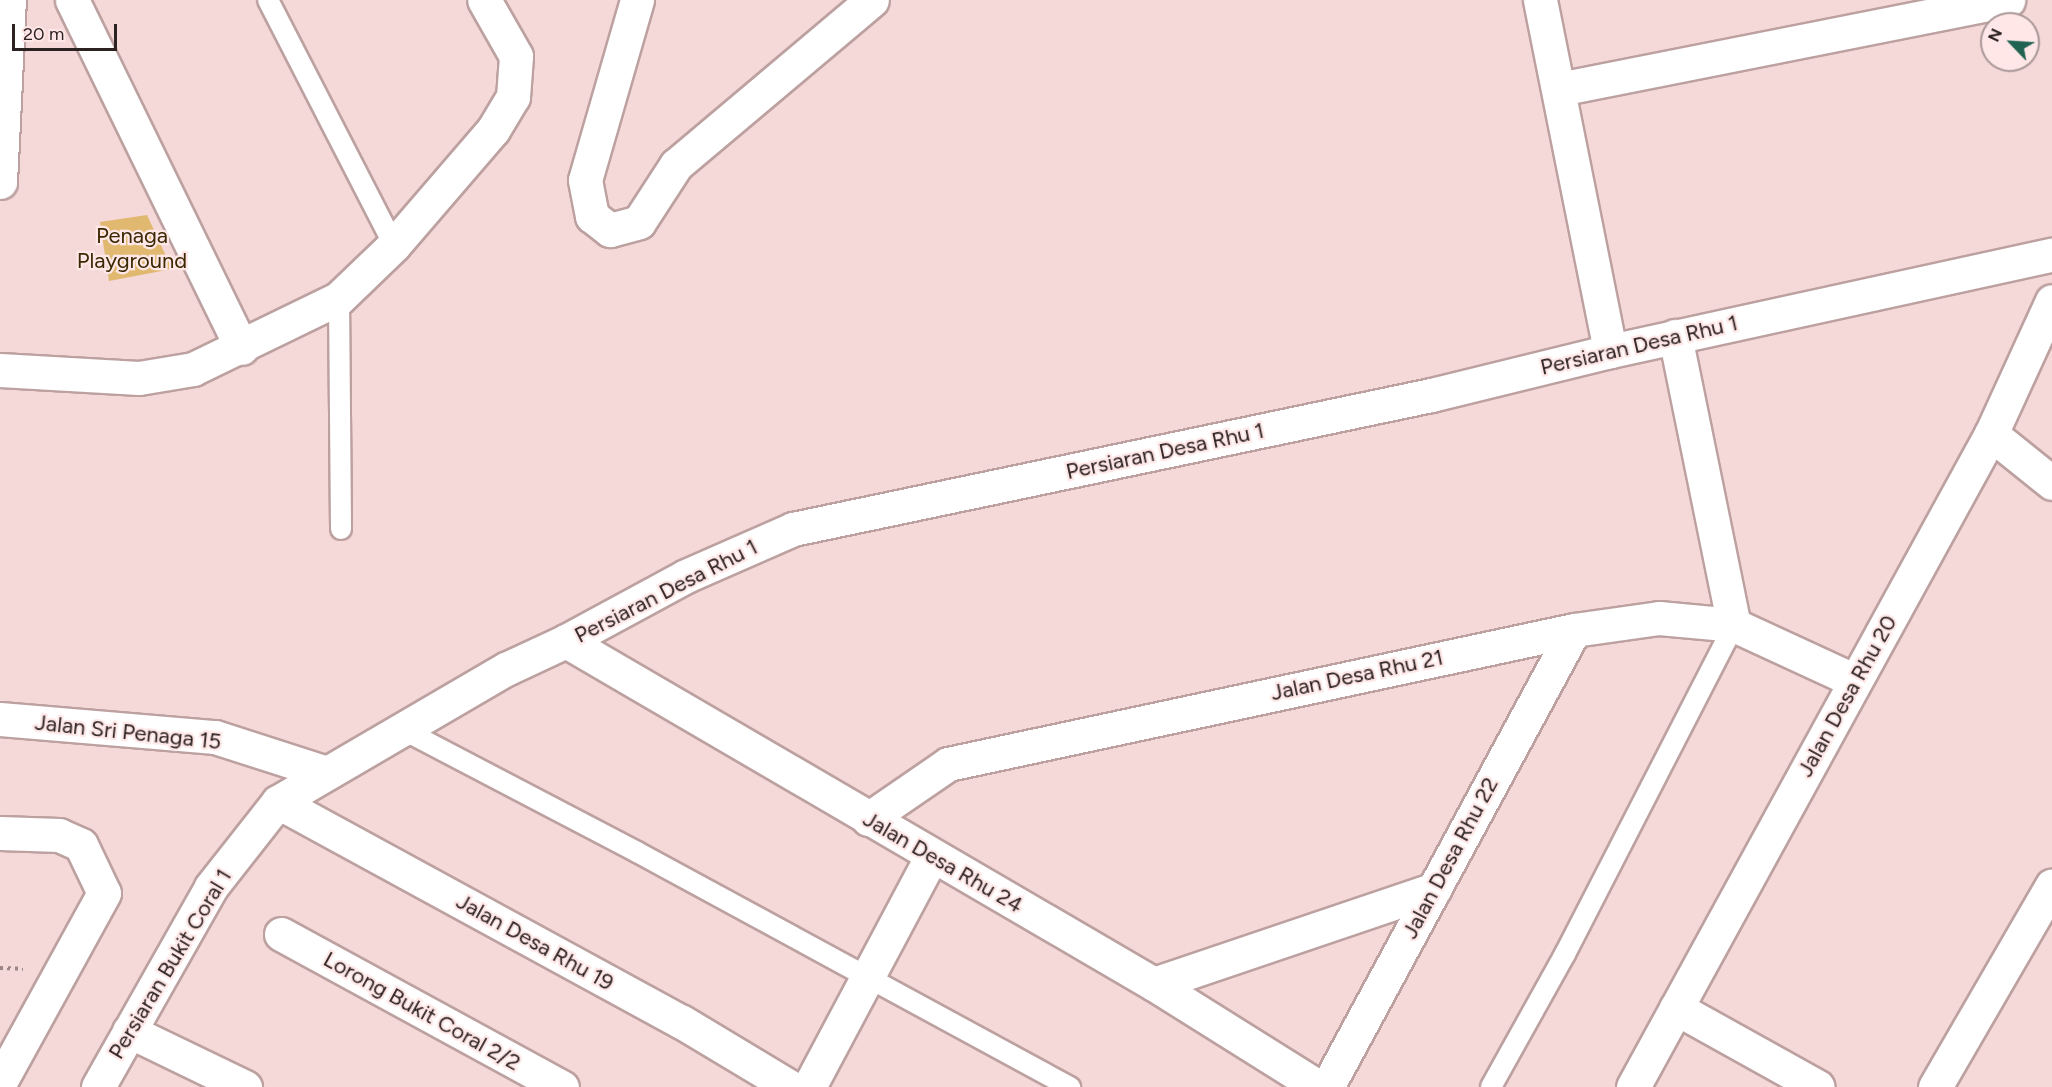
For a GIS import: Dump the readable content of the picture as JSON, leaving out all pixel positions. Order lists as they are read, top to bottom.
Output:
{
  "streets": {
    "street": [
      "Persiaran Desa Rhu 1",
      "Jalan Desa Rhu 21",
      "Jalan Desa Rhu 20",
      "Jalan Sri Penaga 15",
      "Jalan Desa Rhu 22",
      "Jalan Desa Rhu 24",
      "Jalan Desa Rhu 19",
      "Persiaran Bukit Coral 1",
      "Lorong Bukit Coral 2/2"
    ]
  },
  "crossings": [
    ["Persiaran Desa Rhu 1", "Jalan Sri Penaga 15"],
    ["Persiaran Desa Rhu 1", "Jalan Desa Rhu 24"],
    ["Persiaran Desa Rhu 1", "Persiaran Bukit Coral 1"],
    ["Jalan Desa Rhu 21", "Jalan Desa Rhu 20"],
    ["Jalan Desa Rhu 21", "Jalan Desa Rhu 22"],
    ["Jalan Desa Rhu 21", "Jalan Desa Rhu 24"],
    ["Jalan Sri Penaga 15", "Persiaran Bukit Coral 1"],
    ["Jalan Desa Rhu 19", "Persiaran Bukit Coral 1"]
  ],
  "parks": ["Penaga Playground"],
  "scale_bar": "20 m",
  "north": "top left"
}
